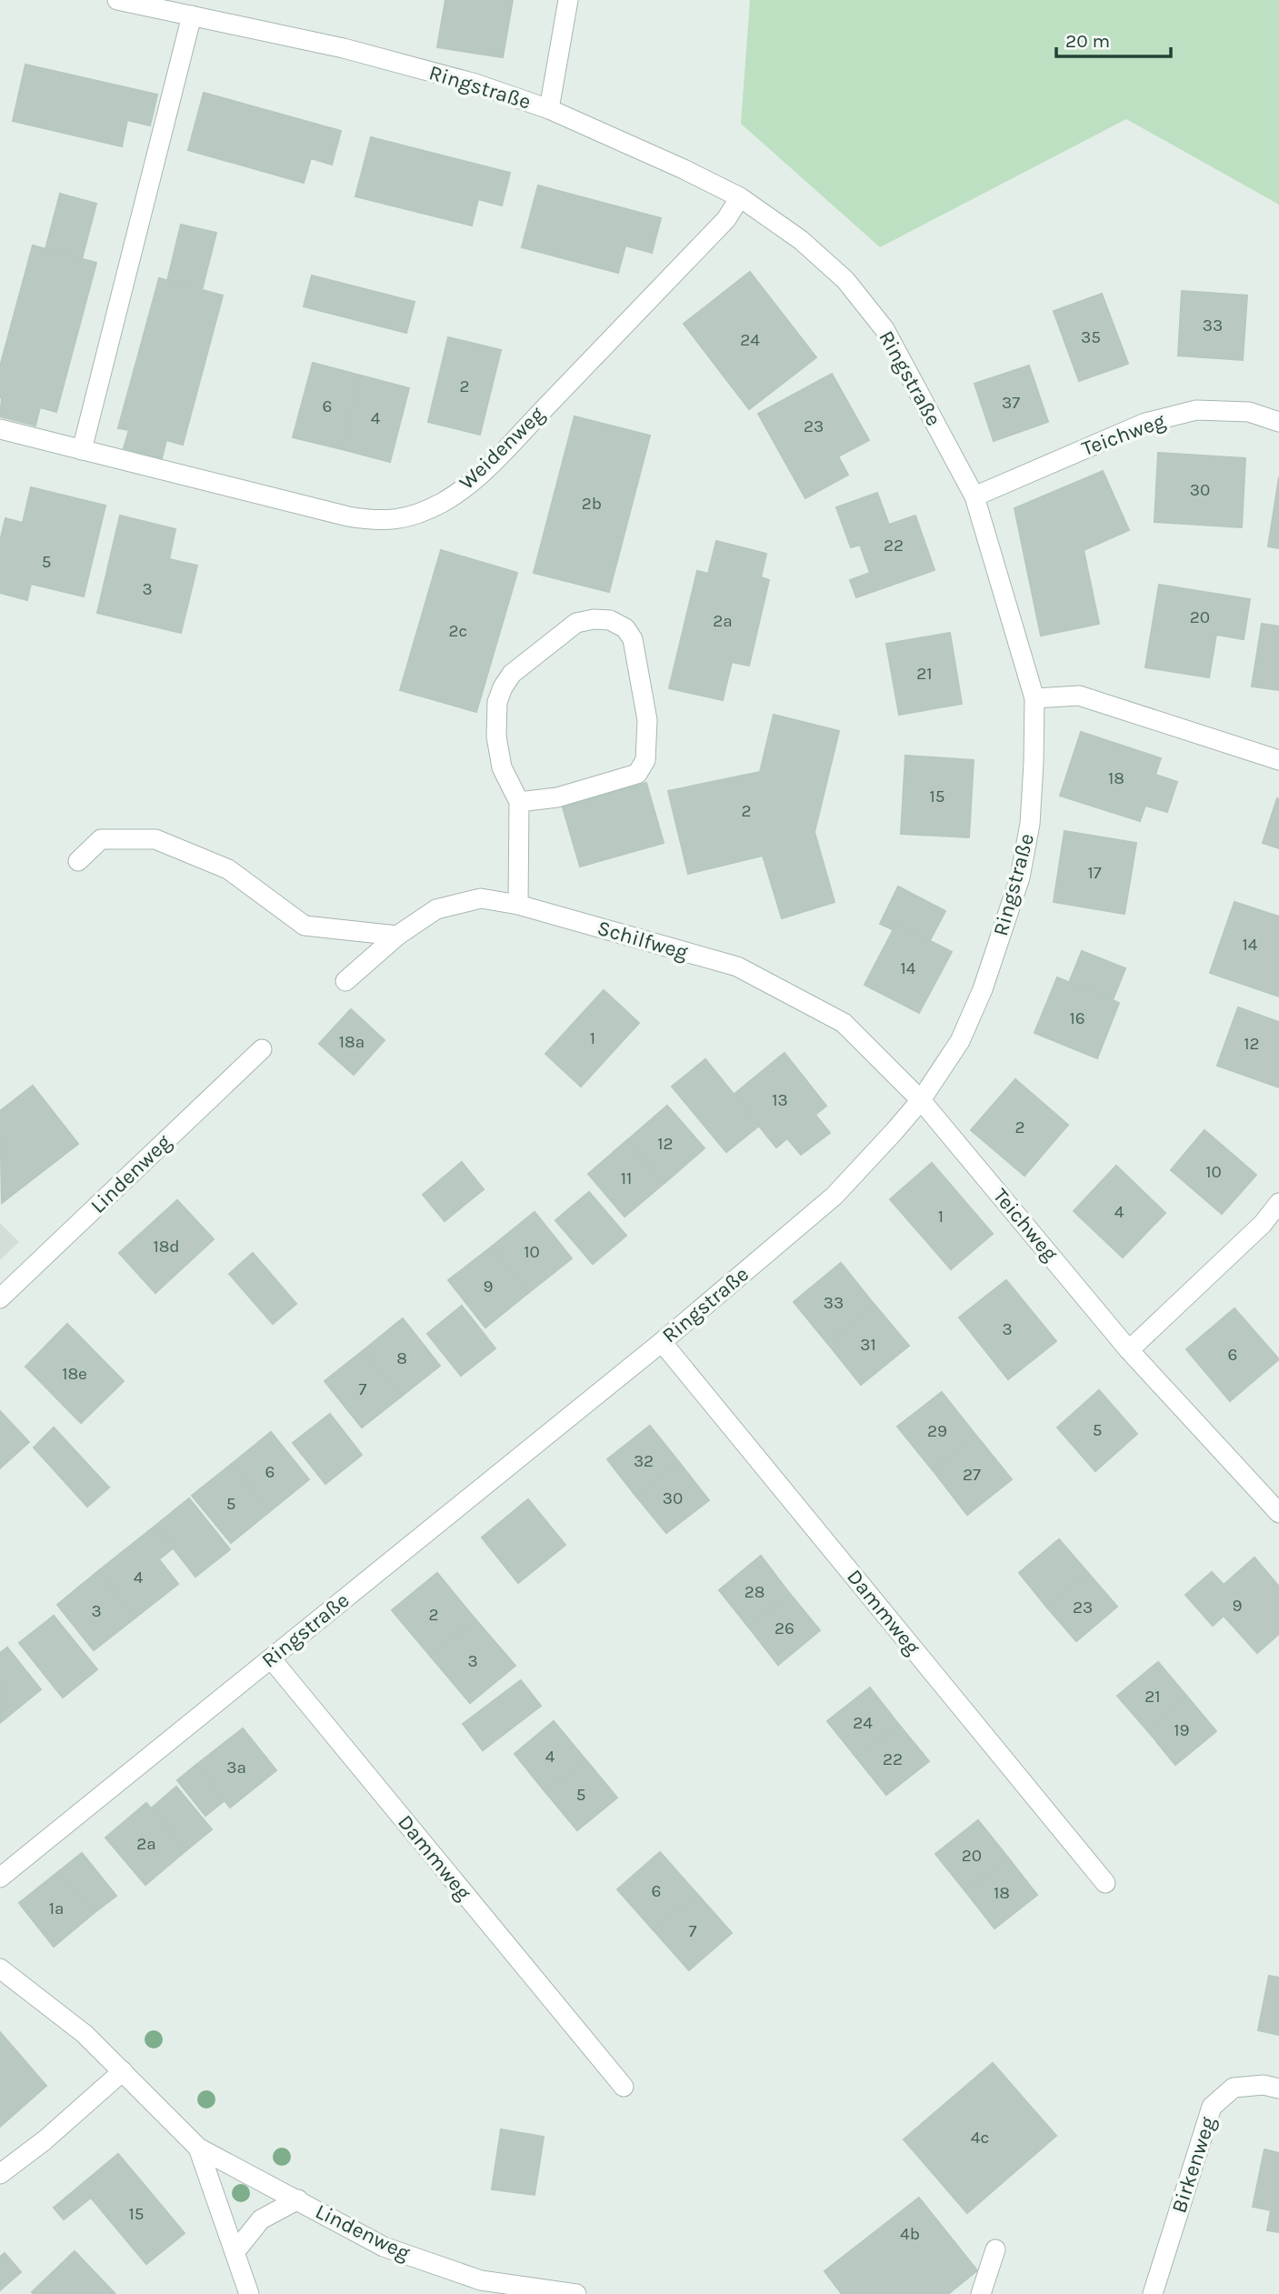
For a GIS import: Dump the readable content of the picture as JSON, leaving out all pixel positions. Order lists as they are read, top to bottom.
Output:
{
  "streets": {
    "street": [
      "Ringstraße",
      "Teichweg",
      "Weidenweg",
      "Schilfweg",
      "Lindenweg",
      "Dammweg",
      "Birkenweg"
    ]
  },
  "crossings": [
    ["Ringstraße", "Teichweg"],
    ["Ringstraße", "Weidenweg"],
    ["Ringstraße", "Schilfweg"],
    ["Ringstraße", "Dammweg"],
    ["Teichweg", "Schilfweg"]
  ],
  "house_numbers": [
    "33",
    "35",
    "24",
    "2",
    "37",
    "6",
    "4",
    "23",
    "30",
    "2b",
    "22",
    "5",
    "3",
    "20",
    "2a",
    "2c",
    "21",
    "18",
    "15",
    "2",
    "17",
    "14",
    "14",
    "16",
    "1",
    "18a",
    "12",
    "13",
    "2",
    "12",
    "10",
    "11",
    "4",
    "1",
    "18d",
    "10",
    "9",
    "33",
    "3",
    "31",
    "6",
    "8",
    "18e",
    "7",
    "5",
    "29",
    "32",
    "6",
    "27",
    "30",
    "5",
    "4",
    "28",
    "9",
    "23",
    "3",
    "2",
    "26",
    "3",
    "21",
    "24",
    "19",
    "4",
    "22",
    "3a",
    "5",
    "2a",
    "20",
    "6",
    "18",
    "1a",
    "7",
    "4c",
    "15",
    "4b"
  ],
  "scale_bar": "20 m"
}
